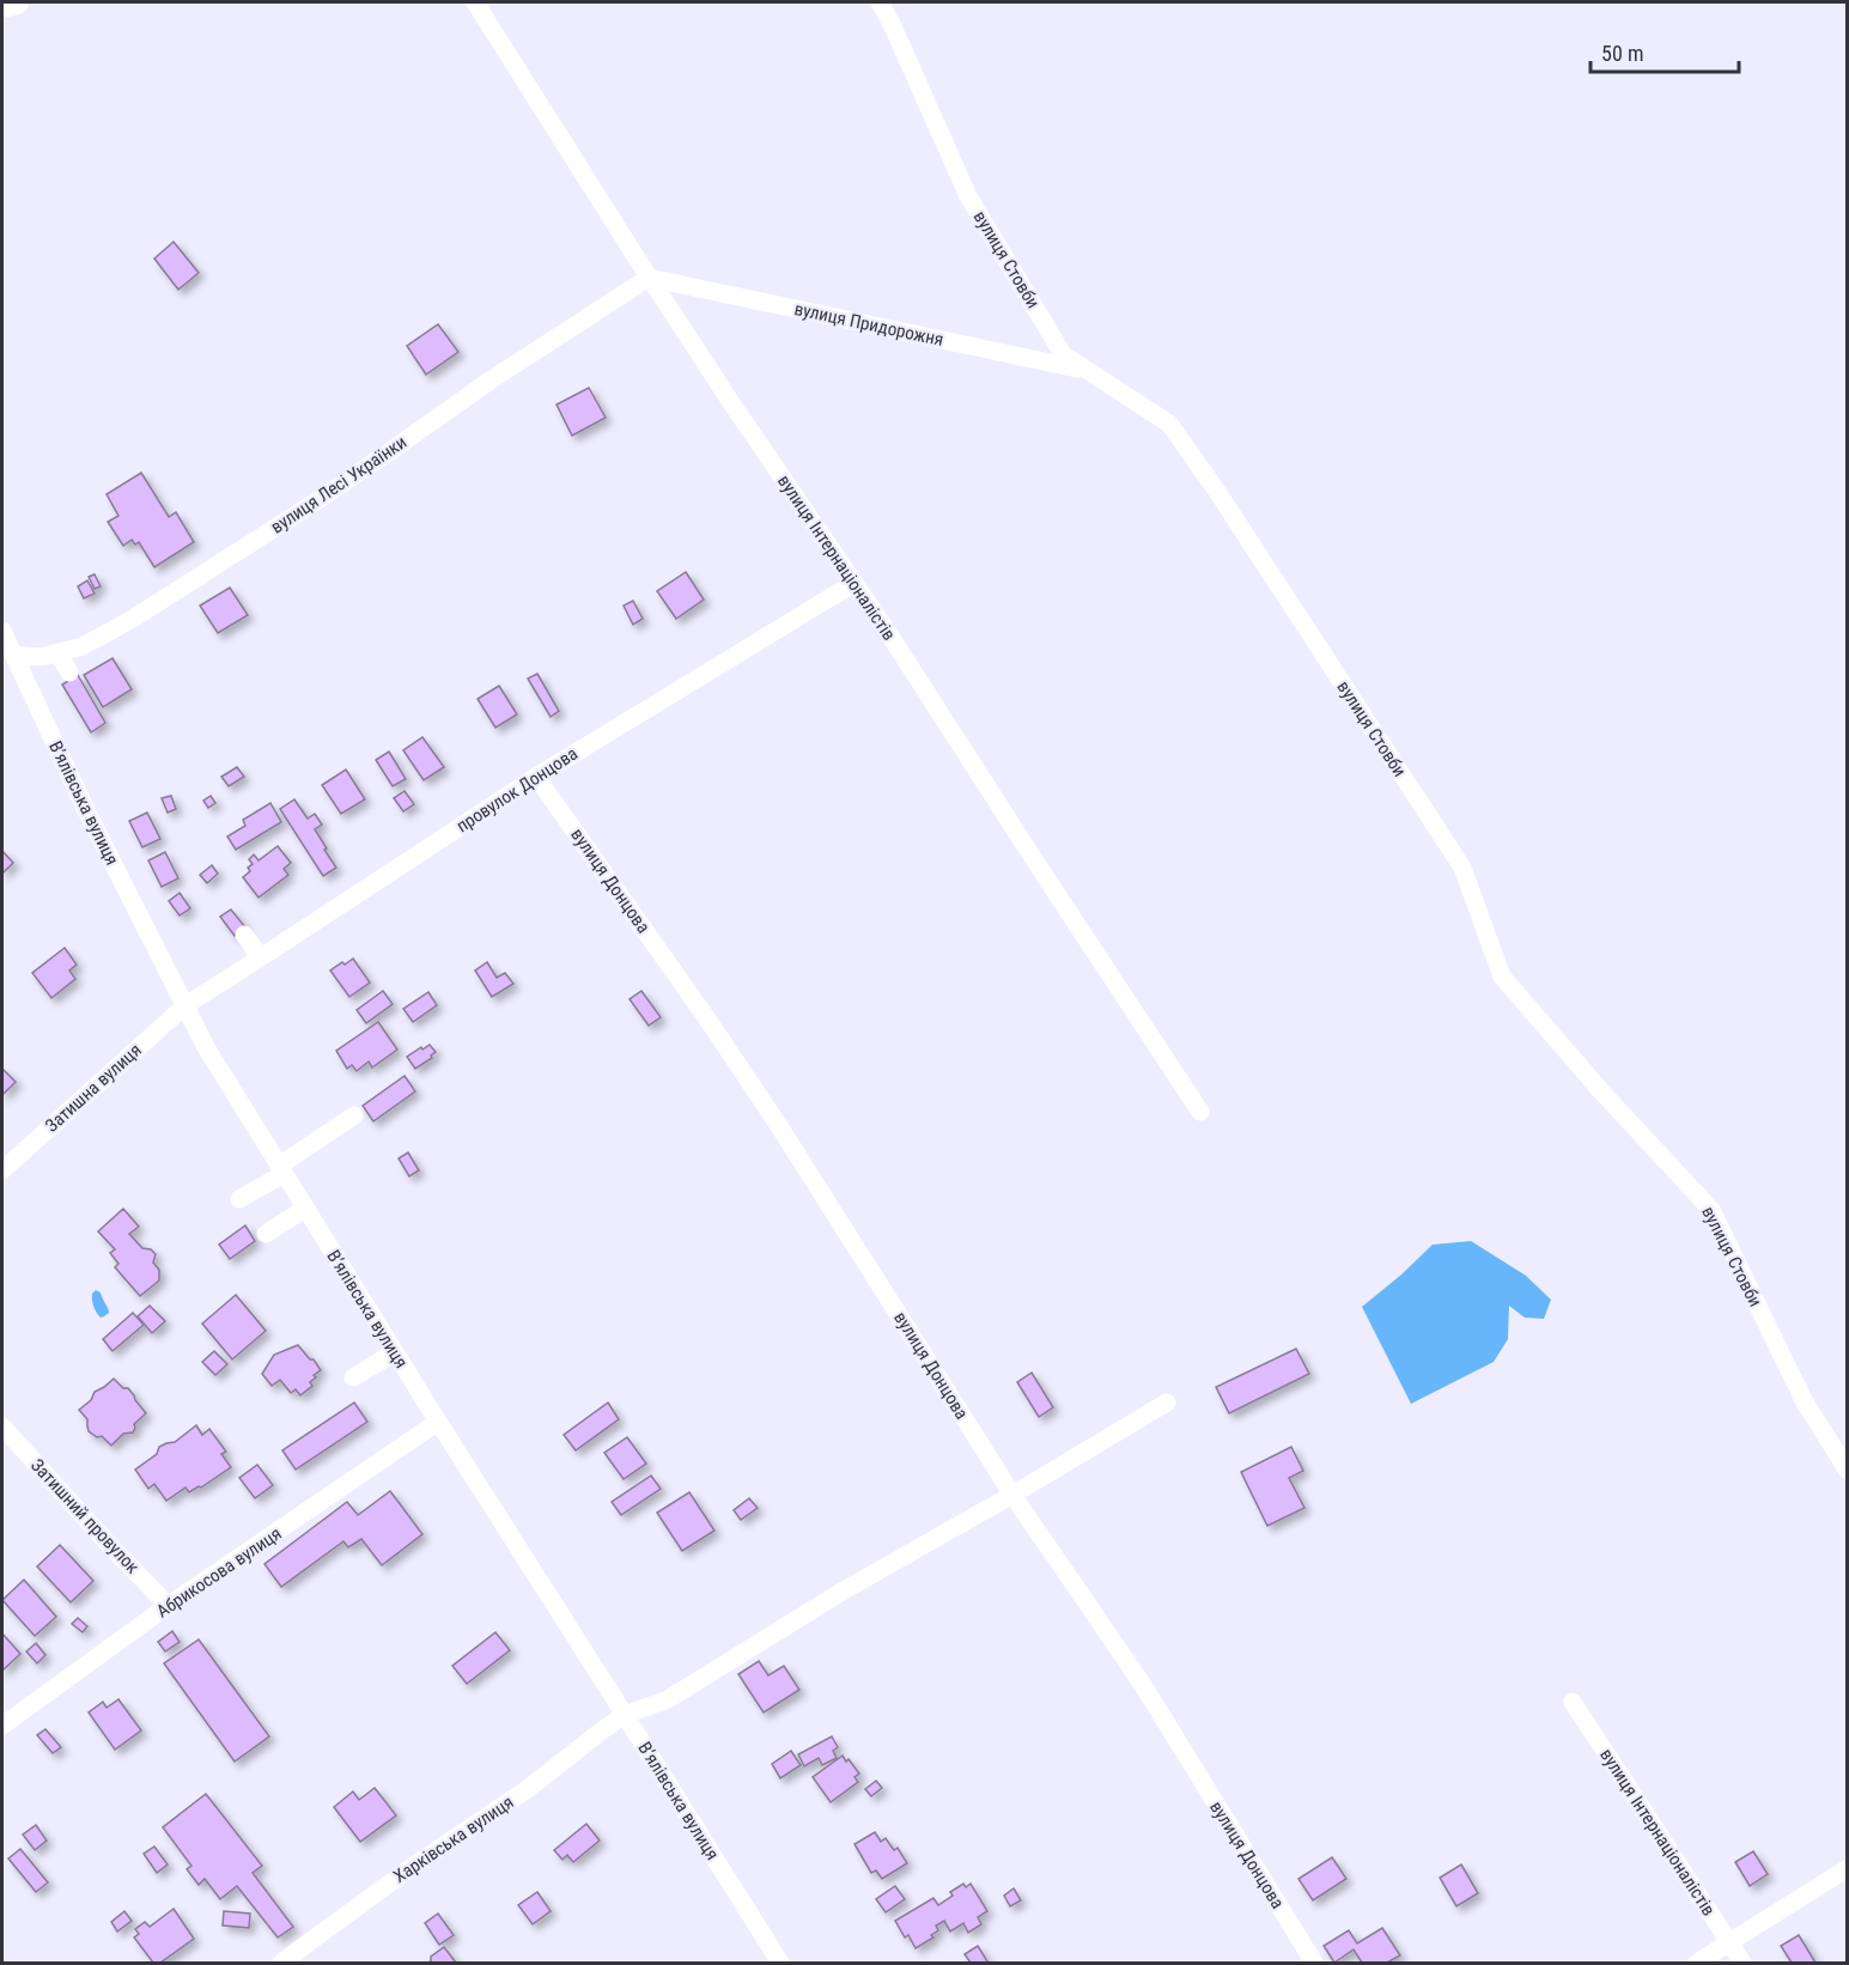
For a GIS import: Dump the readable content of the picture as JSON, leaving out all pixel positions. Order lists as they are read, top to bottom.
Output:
{
  "streets": {
    "street": [
      "вулиця Стовби",
      "вулиця Придорожня",
      "вулиця Лесі Українки",
      "вулиця Інтернаціоналістів",
      "провулок Донцова",
      "В’ялівська вулиця",
      "вулиця Донцова",
      "Затишна вулиця",
      "Затишний провулок",
      "Абрикосова вулиця",
      "Харківська вулиця"
    ]
  },
  "crossings": [
    ["вулиця Стовби", "вулиця Придорожня"],
    ["вулиця Придорожня", "вулиця Лесі Українки"],
    ["вулиця Придорожня", "вулиця Інтернаціоналістів"],
    ["вулиця Лесі Українки", "вулиця Інтернаціоналістів"],
    ["вулиця Лесі Українки", "В’ялівська вулиця"],
    ["вулиця Інтернаціоналістів", "провулок Донцова"],
    ["провулок Донцова", "В’ялівська вулиця"],
    ["провулок Донцова", "вулиця Донцова"],
    ["провулок Донцова", "Затишна вулиця"],
    ["В’ялівська вулиця", "Затишна вулиця"],
    ["В’ялівська вулиця", "Абрикосова вулиця"],
    ["В’ялівська вулиця", "Харківська вулиця"],
    ["вулиця Донцова", "Харківська вулиця"],
    ["Затишний провулок", "Абрикосова вулиця"]
  ],
  "scale_bar": "50 m"
}
